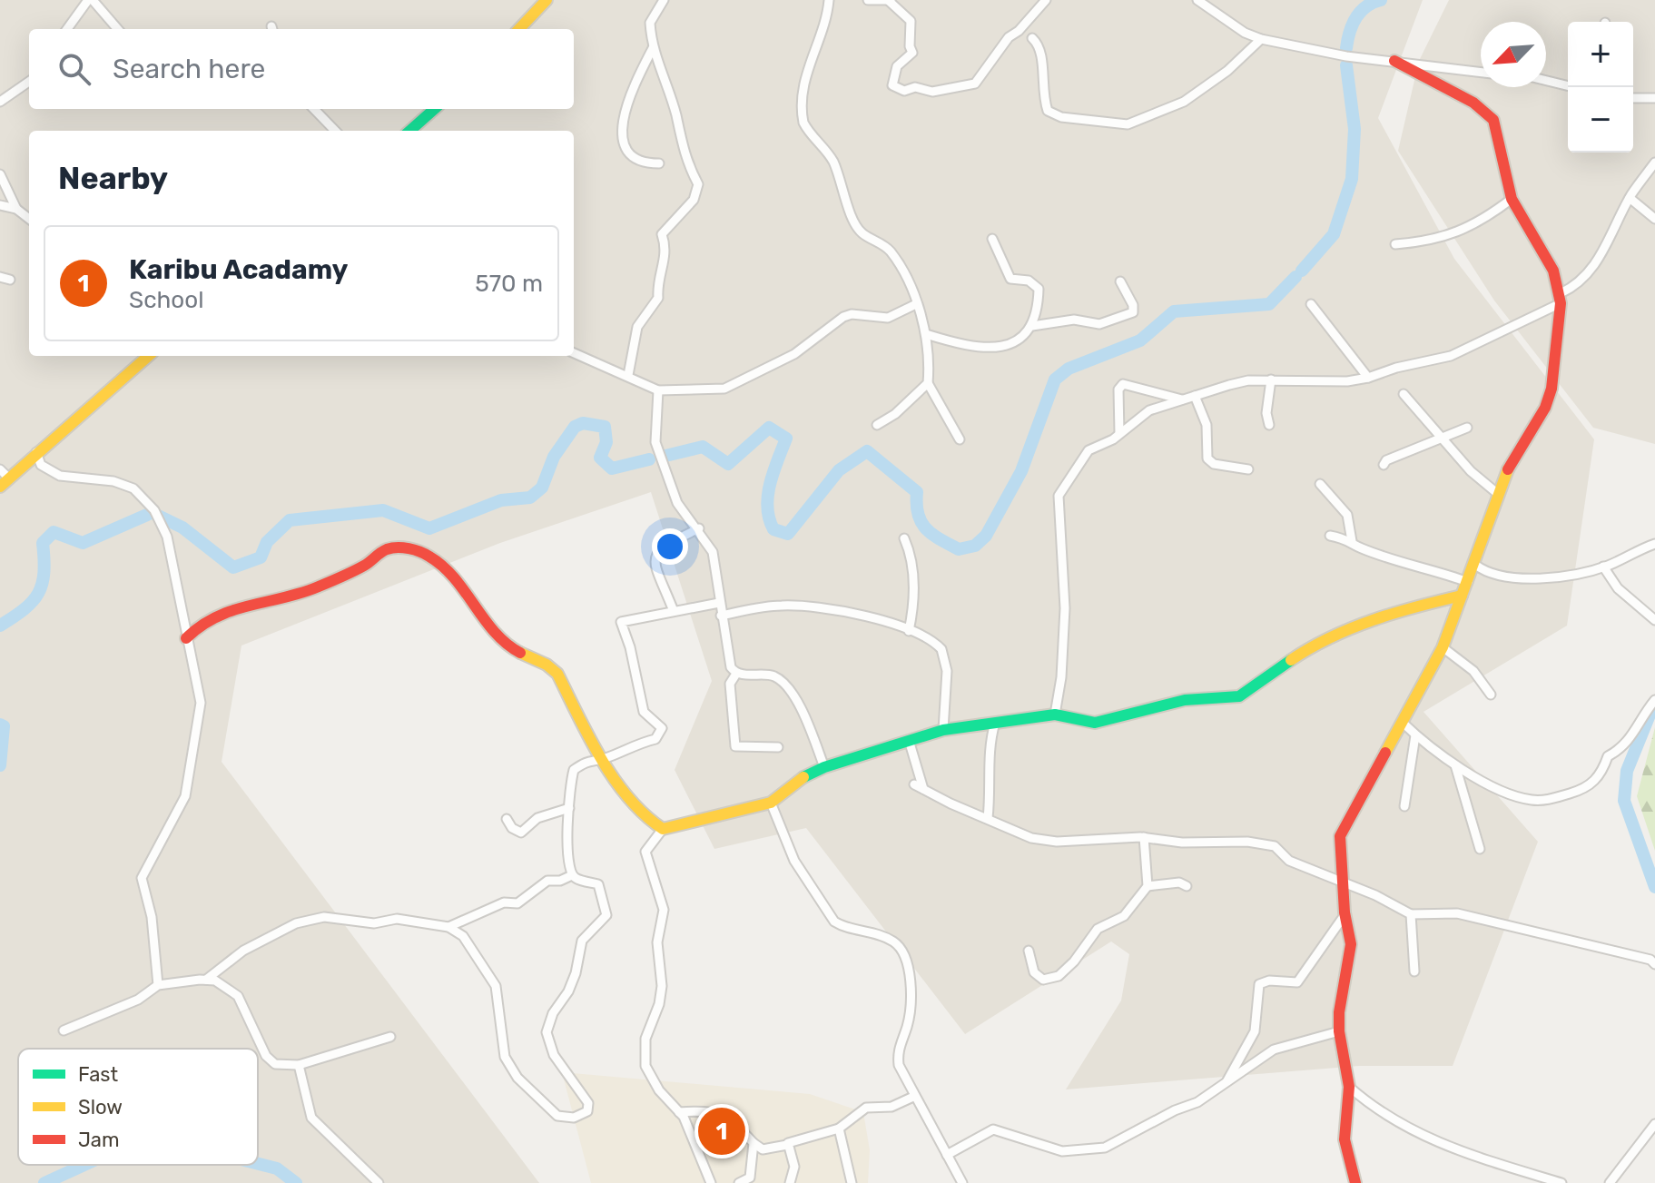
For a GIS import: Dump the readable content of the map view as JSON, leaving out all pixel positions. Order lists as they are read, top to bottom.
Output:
{
  "legend": ["Fast", "Slow", "Jam"],
  "north": "bottom left",
  "page": {
    "map_buttons": ["+", "−"],
    "search": "Search here",
    "heading": "Nearby",
    "list": [
      {
        "mark": "1",
        "name": "Karibu Acadamy",
        "note": "School",
        "value": "570 m"
      }
    ],
    "pins": "1"
  }
}
